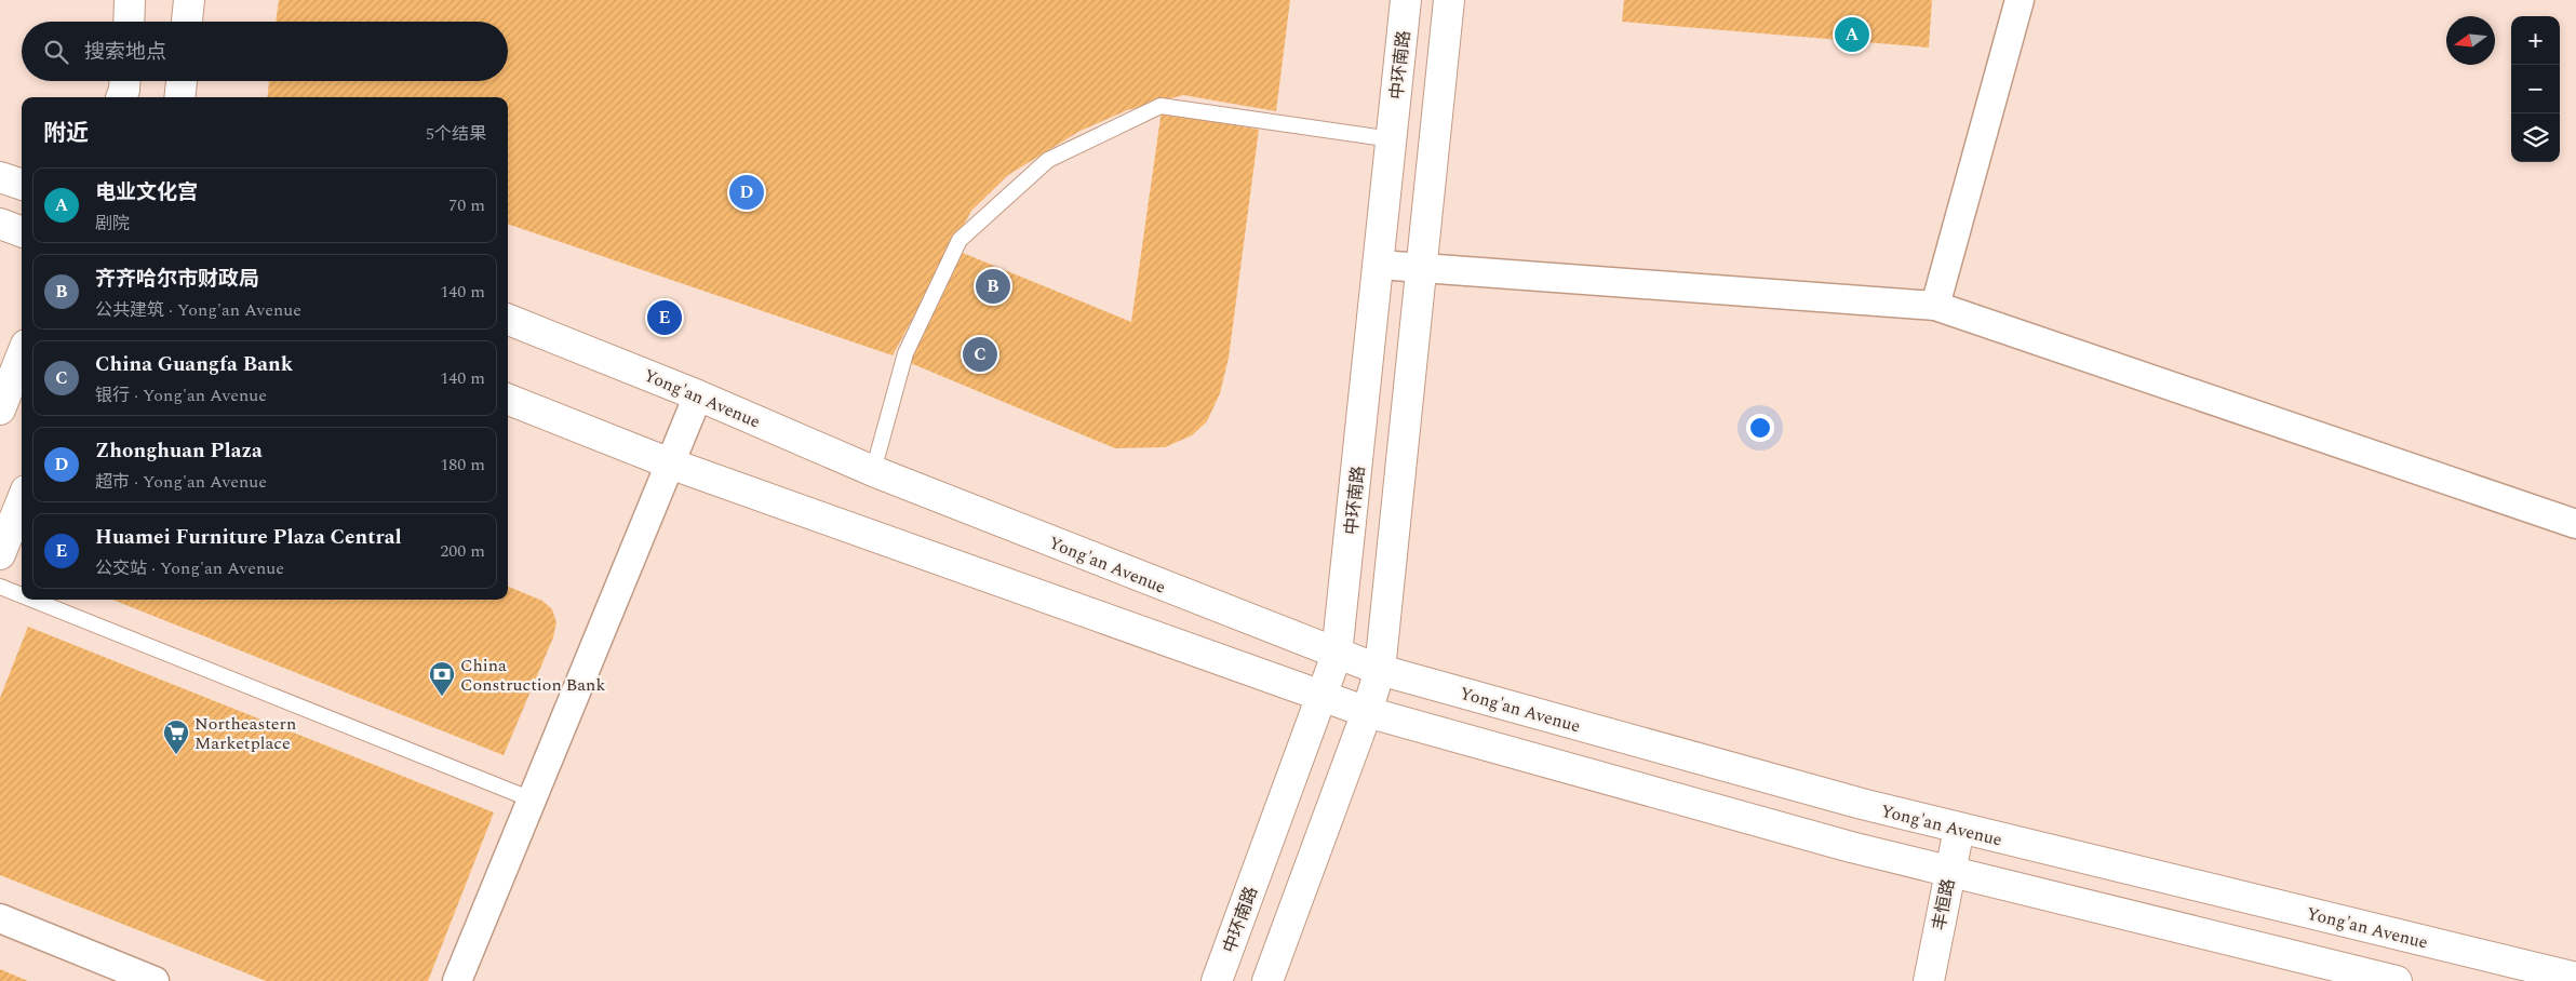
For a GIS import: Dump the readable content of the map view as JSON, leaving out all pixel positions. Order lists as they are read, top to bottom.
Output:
{
  "streets": {
    "main road": ["中环南路", "Yong'an Avenue", "丰恒路"]
  },
  "crossings": [
    ["中环南路", "Yong'an Avenue"],
    ["Yong'an Avenue", "丰恒路"]
  ],
  "places": {
    "bank": ["China Construction Bank"],
    "supermarket": ["Northeastern Marketplace"]
  },
  "north": "left",
  "page": {
    "pins": [
      "A",
      "D",
      "B",
      "E",
      "C"
    ],
    "map_buttons": ["+", "−"],
    "search": "搜索地点",
    "heading": ["附近", "5个结果"],
    "list": [
      {
        "mark": "A",
        "name": "电业文化宫",
        "note": "剧院",
        "value": "70 m"
      },
      {
        "mark": "B",
        "name": "齐齐哈尔市财政局",
        "note": "公共建筑 · Yong'an Avenue",
        "value": "140 m"
      },
      {
        "mark": "C",
        "name": "China Guangfa Bank",
        "note": "银行 · Yong'an Avenue",
        "value": "140 m"
      },
      {
        "mark": "D",
        "name": "Zhonghuan Plaza",
        "note": "超市 · Yong'an Avenue",
        "value": "180 m"
      },
      {
        "mark": "E",
        "name": "Huamei Furniture Plaza Central",
        "note": "公交站 · Yong'an Avenue",
        "value": "200 m"
      }
    ]
  }
}
